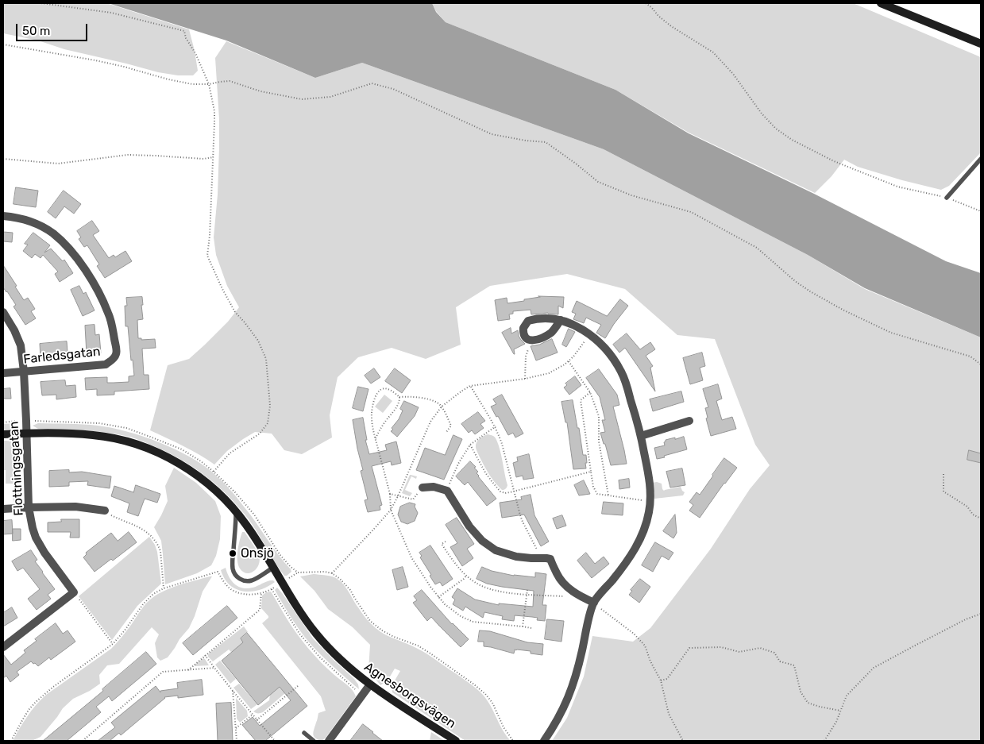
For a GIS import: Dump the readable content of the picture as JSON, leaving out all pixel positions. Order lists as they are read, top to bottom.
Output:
{
  "streets": {
    "street": ["Farledsgatan", "Flottningsgatan", "Agnesborgsvägen"]
  },
  "crossings": [
    ["Farledsgatan", "Flottningsgatan"],
    ["Flottningsgatan", "Agnesborgsvägen"]
  ],
  "places": ["Onsjö"],
  "scale_bar": "50 m"
}
